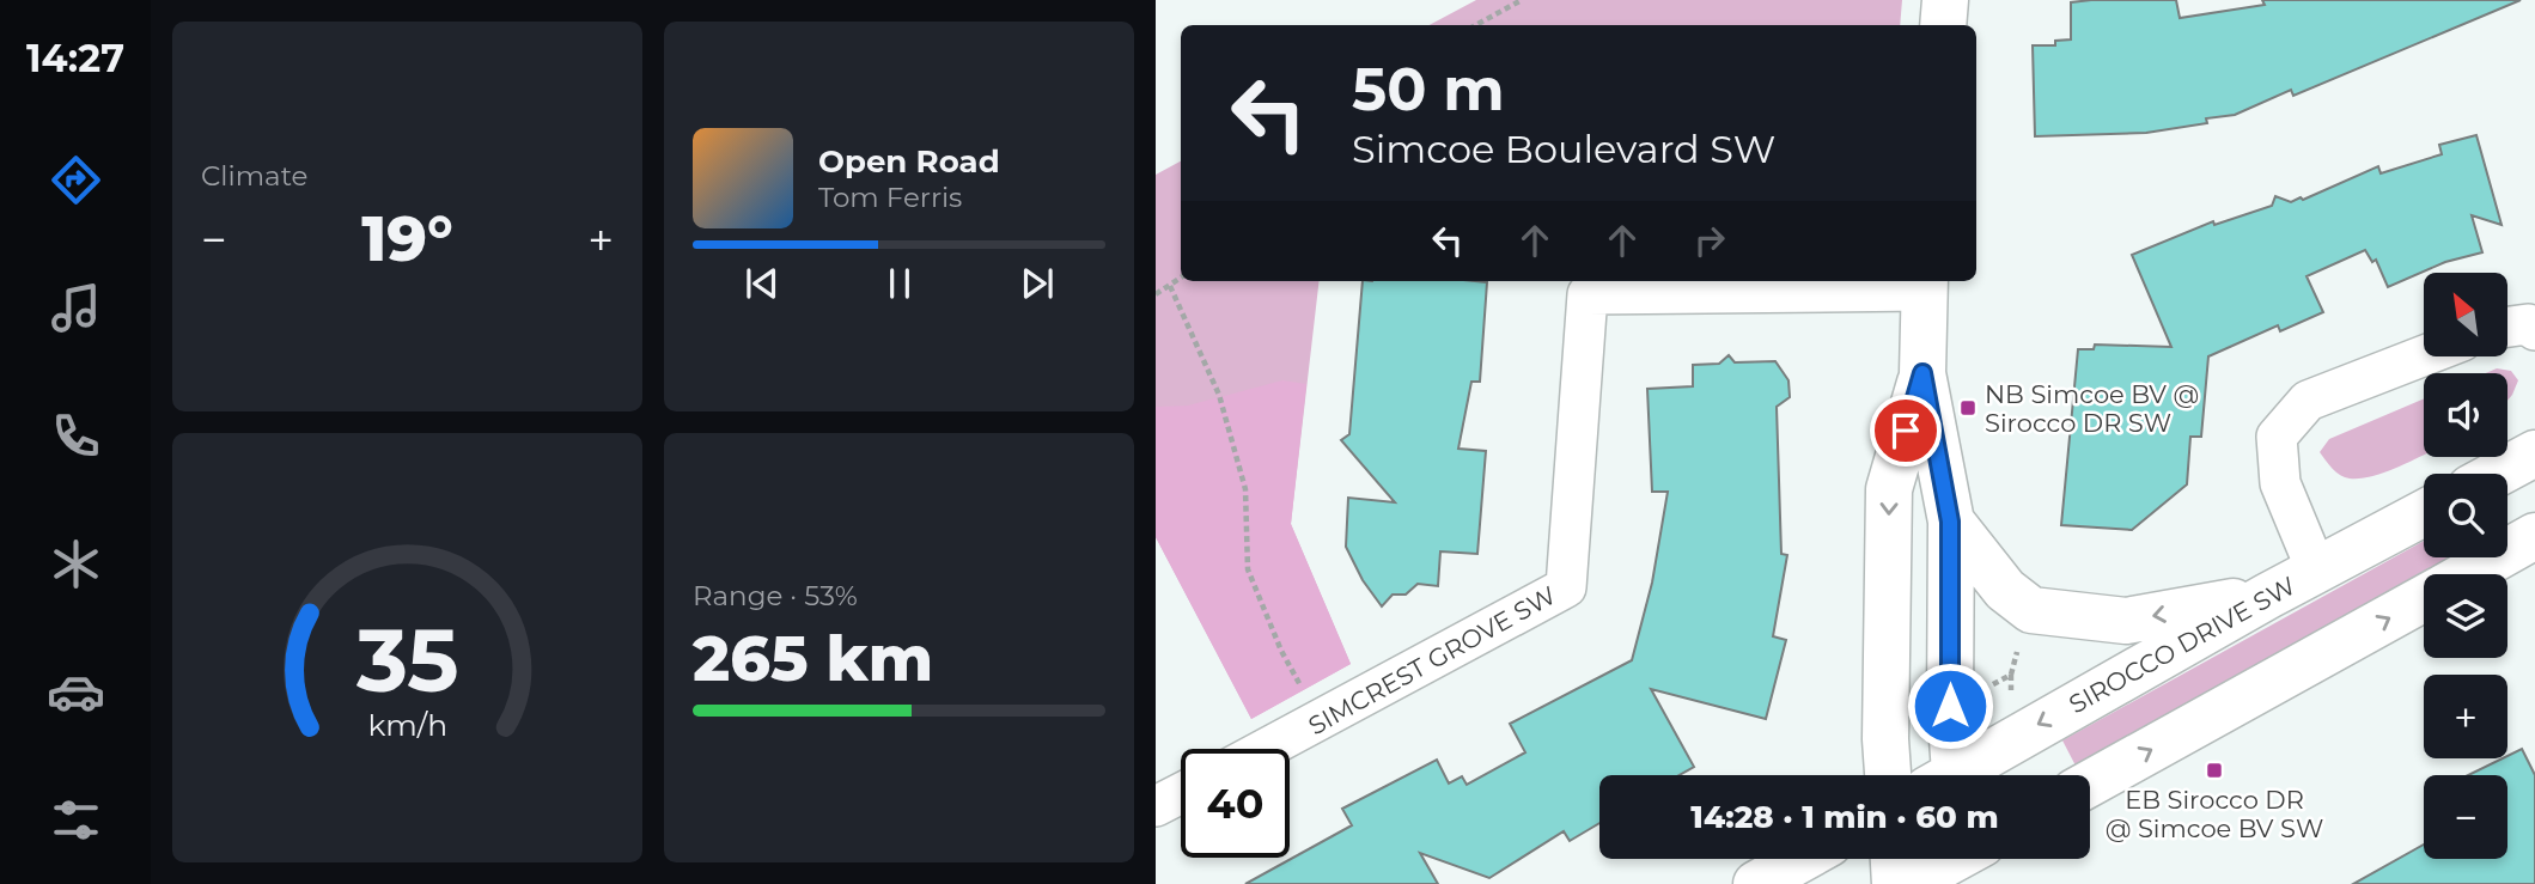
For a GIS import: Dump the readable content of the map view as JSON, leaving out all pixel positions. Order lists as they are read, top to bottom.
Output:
{
  "streets": {
    "street": ["SIROCCO DRIVE SW", "SIMCREST GROVE SW"]
  },
  "places": {
    "transit": ["NB Simcoe BV @ Sirocco DR SW", "EB Sirocco DR @ Simcoe BV SW"]
  },
  "north": "top left",
  "page": {
    "tabs": "14:27",
    "tile": [
      "Climate",
      ["Range · 53%", "265 km"]
    ],
    "turn": ["50 m", "Simcoe Boulevard SW"],
    "song": ["Open Road", "Tom Ferris"],
    "heat": ["−", "19°", "+"],
    "map_buttons": ["+", "−"],
    "limit": "40",
    "trip": "14:28 · 1 min · 60 m",
    "gauge": ["35", "km/h"]
  }
}
